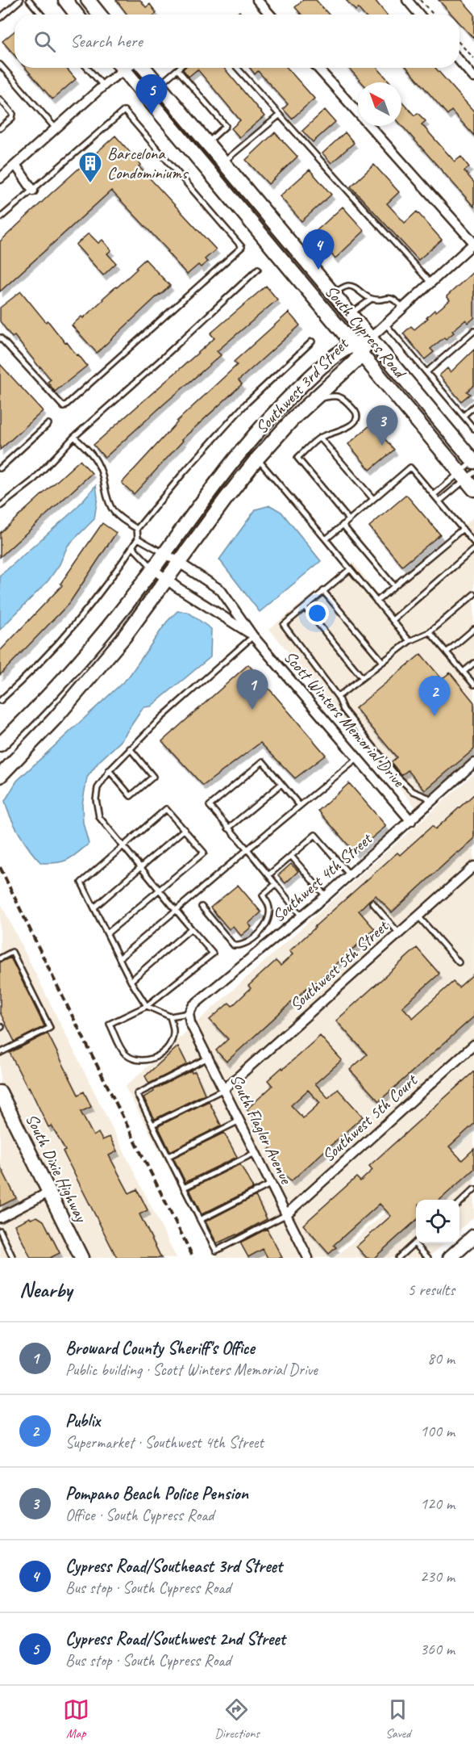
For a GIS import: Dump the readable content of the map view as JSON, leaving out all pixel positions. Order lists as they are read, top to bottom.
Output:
{
  "streets": {
    "street": [
      "South Cypress Road",
      "Southwest 3rd Street",
      "Scott Winters Memorial Drive",
      "Southwest 4th Street",
      "Southwest 5th Street",
      "Southwest 5th Court",
      "South Flagler Avenue",
      "South Dixie Highway"
    ]
  },
  "crossings": [
    ["South Cypress Road", "Southwest 3rd Street"],
    ["Southwest 3rd Street", "Scott Winters Memorial Drive"],
    ["Scott Winters Memorial Drive", "Southwest 4th Street"],
    ["Southwest 4th Street", "South Flagler Avenue"],
    ["Southwest 5th Street", "South Flagler Avenue"],
    ["Southwest 5th Court", "South Flagler Avenue"]
  ],
  "places": {
    "building": ["Barcelona Condominiums"]
  },
  "north": "top left",
  "page": {
    "search": "Search here",
    "pins": [
      "5",
      "4",
      "3",
      "1",
      "2"
    ],
    "heading": ["Nearby", "5 results"],
    "list": [
      {
        "mark": "1",
        "name": "Broward County Sheriff's Office",
        "note": "Public building · Scott Winters Memorial Drive",
        "value": "80 m"
      },
      {
        "mark": "2",
        "name": "Publix",
        "note": "Supermarket · Southwest 4th Street",
        "value": "100 m"
      },
      {
        "mark": "3",
        "name": "Pompano Beach Police Pension",
        "note": "Office · South Cypress Road",
        "value": "120 m"
      },
      {
        "mark": "4",
        "name": "Cypress Road/Southeast 3rd Street",
        "note": "Bus stop · South Cypress Road",
        "value": "230 m"
      },
      {
        "mark": "5",
        "name": "Cypress Road/Southwest 2nd Street",
        "note": "Bus stop · South Cypress Road",
        "value": "360 m"
      }
    ],
    "nav": ["Map", "Directions", "Saved"]
  }
}
